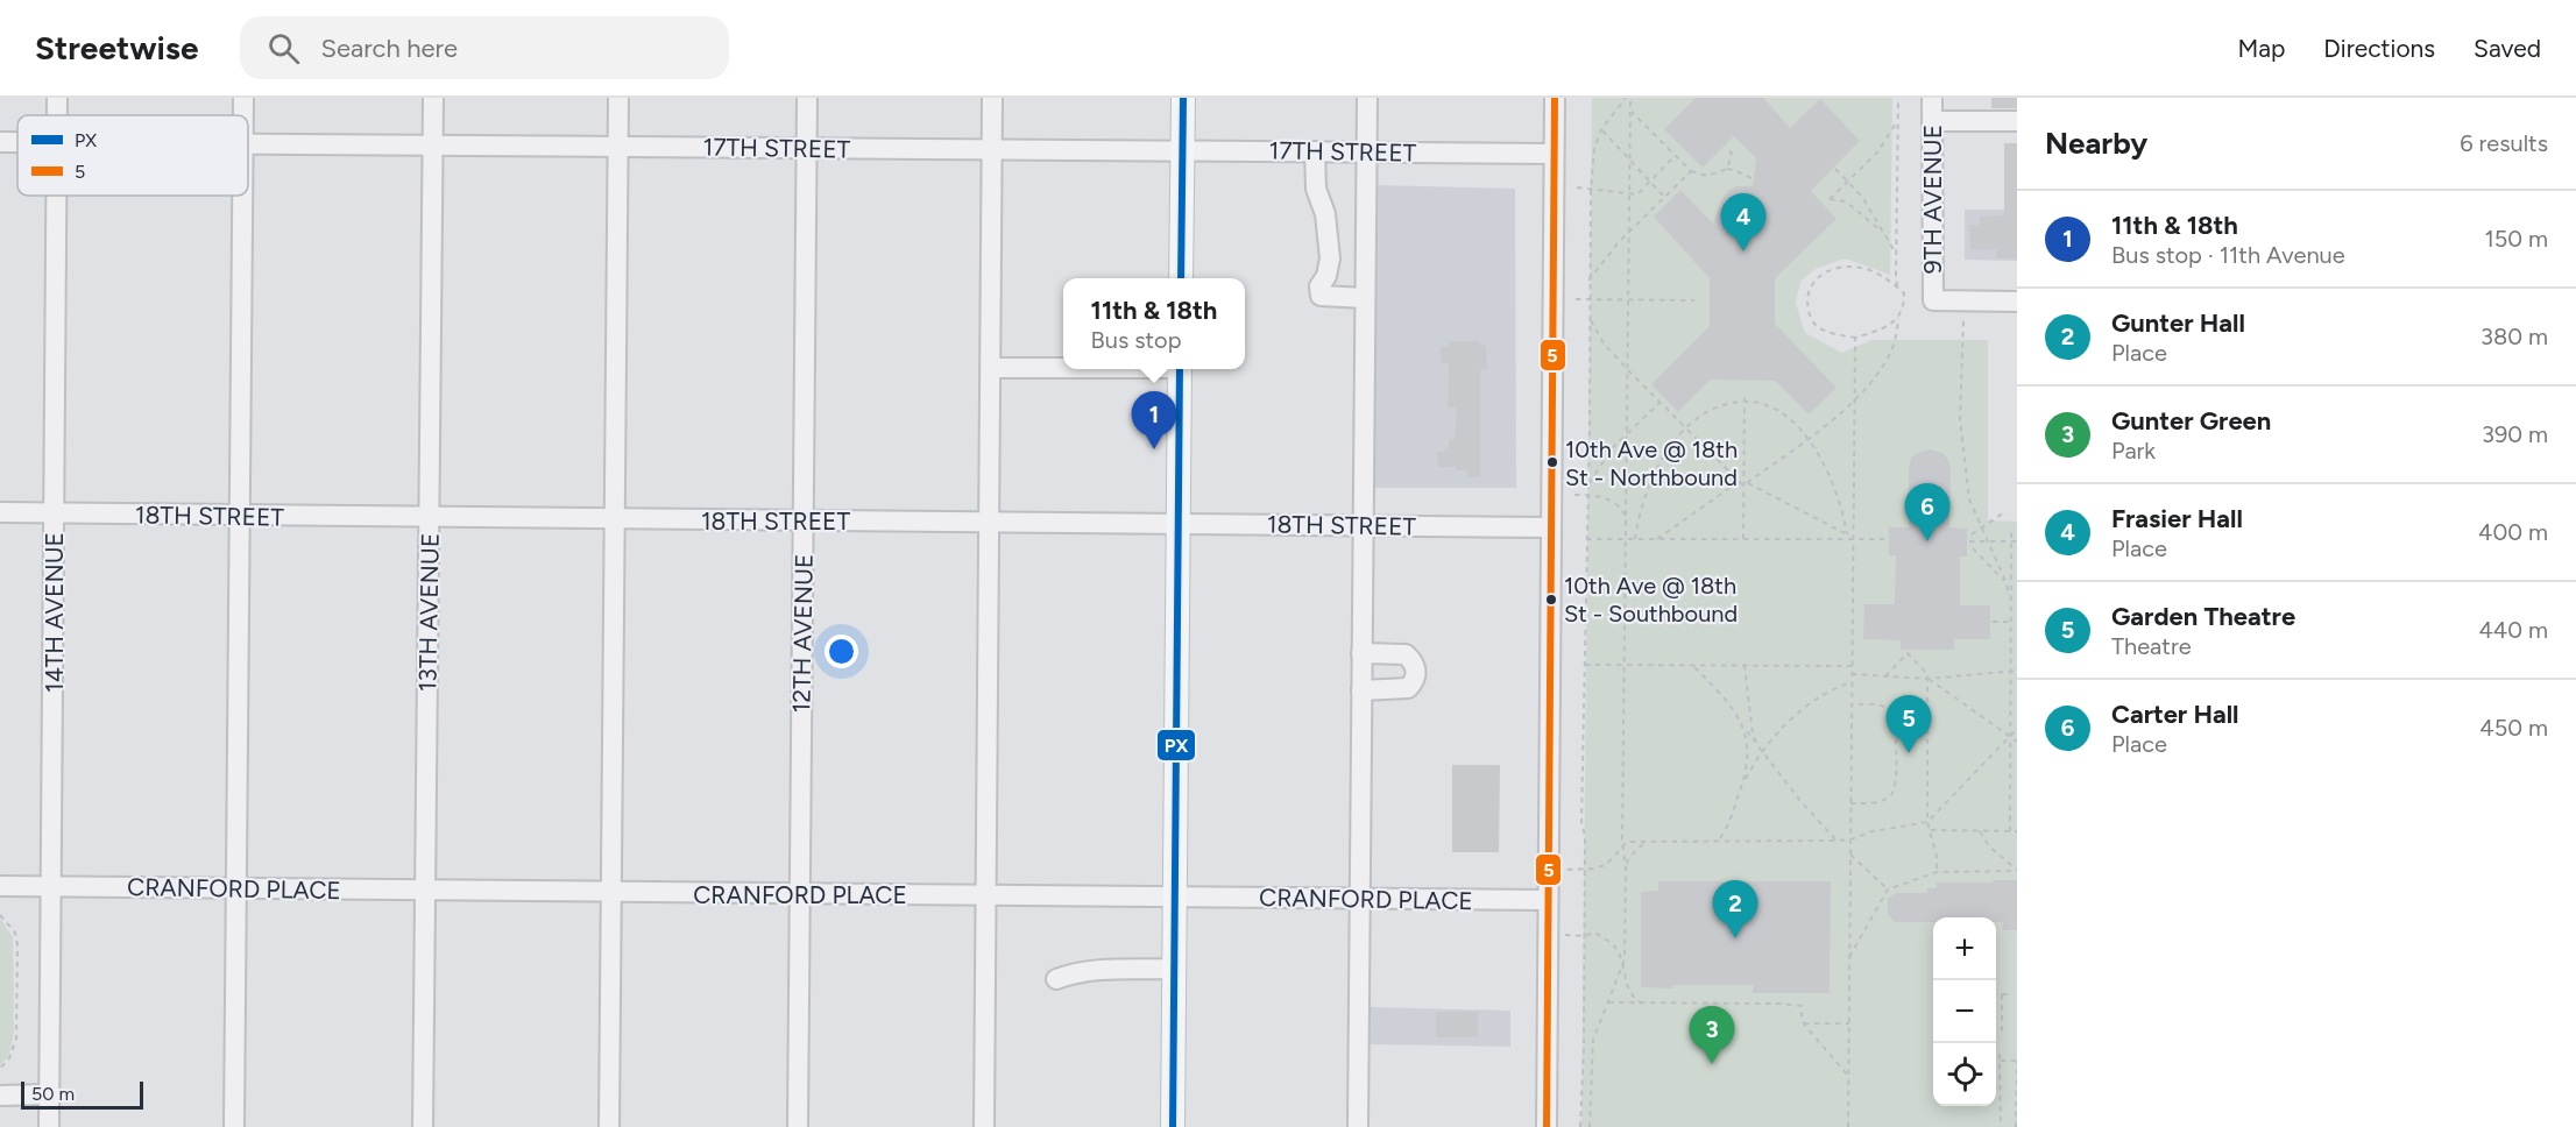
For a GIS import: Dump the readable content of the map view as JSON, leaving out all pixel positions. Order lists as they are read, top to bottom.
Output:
{
  "streets": {
    "street": [
      "17TH STREET",
      "9TH AVENUE",
      "18TH STREET",
      "14TH AVENUE",
      "13TH AVENUE",
      "12TH AVENUE",
      "CRANFORD PLACE"
    ]
  },
  "crossings": [
    ["17TH STREET", "13TH AVENUE"],
    ["17TH STREET", "12TH AVENUE"],
    ["18TH STREET", "14TH AVENUE"],
    ["18TH STREET", "13TH AVENUE"],
    ["18TH STREET", "12TH AVENUE"],
    ["14TH AVENUE", "CRANFORD PLACE"],
    ["13TH AVENUE", "CRANFORD PLACE"],
    ["12TH AVENUE", "CRANFORD PLACE"]
  ],
  "places": ["10th Ave @ 18th St - Northbound", "10th Ave @ 18th St - Southbound"],
  "lines": ["transit line 5", "transit line PX"],
  "legend": ["PX", "5"],
  "scale_bar": "50 m",
  "page": {
    "header": "Streetwise",
    "search": "Search here",
    "nav": ["Map", "Directions", "Saved"],
    "heading": ["Nearby", "6 results"],
    "list": [
      {
        "mark": "1",
        "name": "11th & 18th",
        "note": "Bus stop · 11th Avenue",
        "value": "150 m"
      },
      {
        "mark": "2",
        "name": "Gunter Hall",
        "note": "Place",
        "value": "380 m"
      },
      {
        "mark": "3",
        "name": "Gunter Green",
        "note": "Park",
        "value": "390 m"
      },
      {
        "mark": "4",
        "name": "Frasier Hall",
        "note": "Place",
        "value": "400 m"
      },
      {
        "mark": "5",
        "name": "Garden Theatre",
        "note": "Theatre",
        "value": "440 m"
      },
      {
        "mark": "6",
        "name": "Carter Hall",
        "note": "Place",
        "value": "450 m"
      }
    ],
    "pins": [
      "4",
      "1",
      "6",
      "5",
      "2",
      "3"
    ],
    "popup": ["11th & 18th", "Bus stop"],
    "map_buttons": ["+", "−"],
    "scale": "50 m"
  }
}
